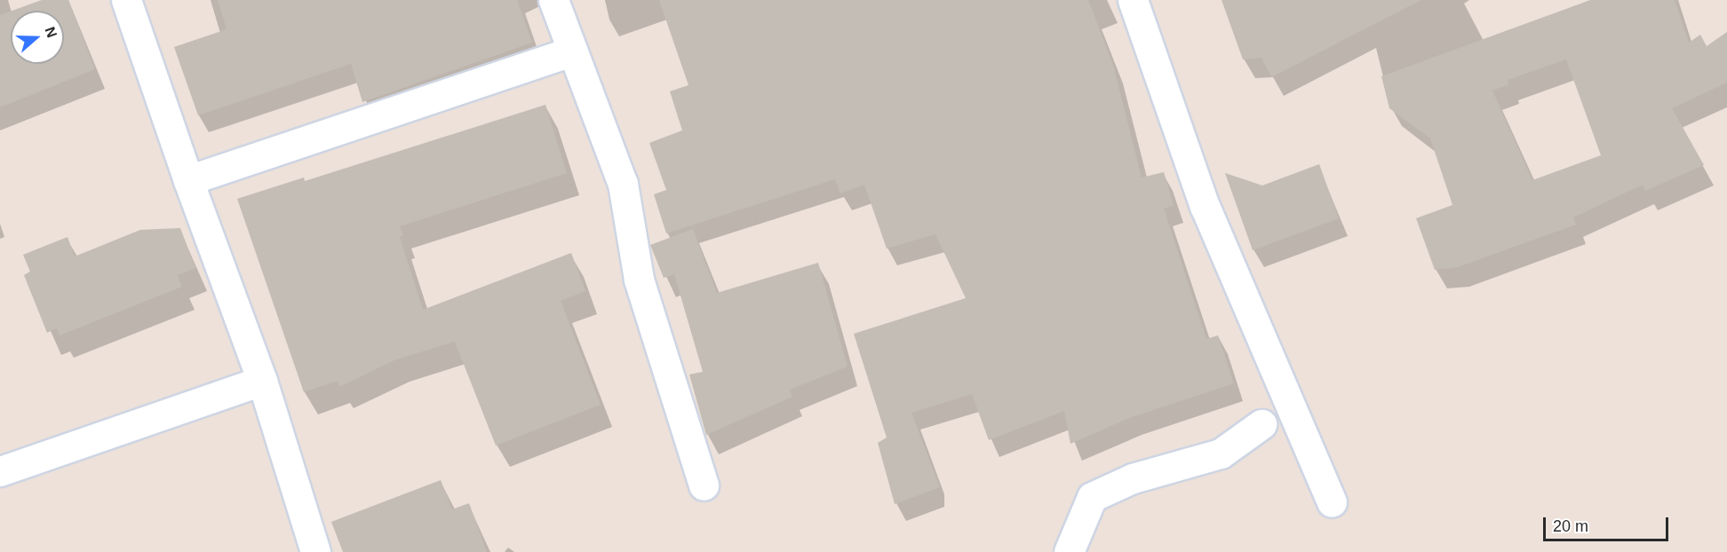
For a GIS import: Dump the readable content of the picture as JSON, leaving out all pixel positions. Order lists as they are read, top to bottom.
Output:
{
  "scale_bar": "20 m",
  "north": "right"
}
